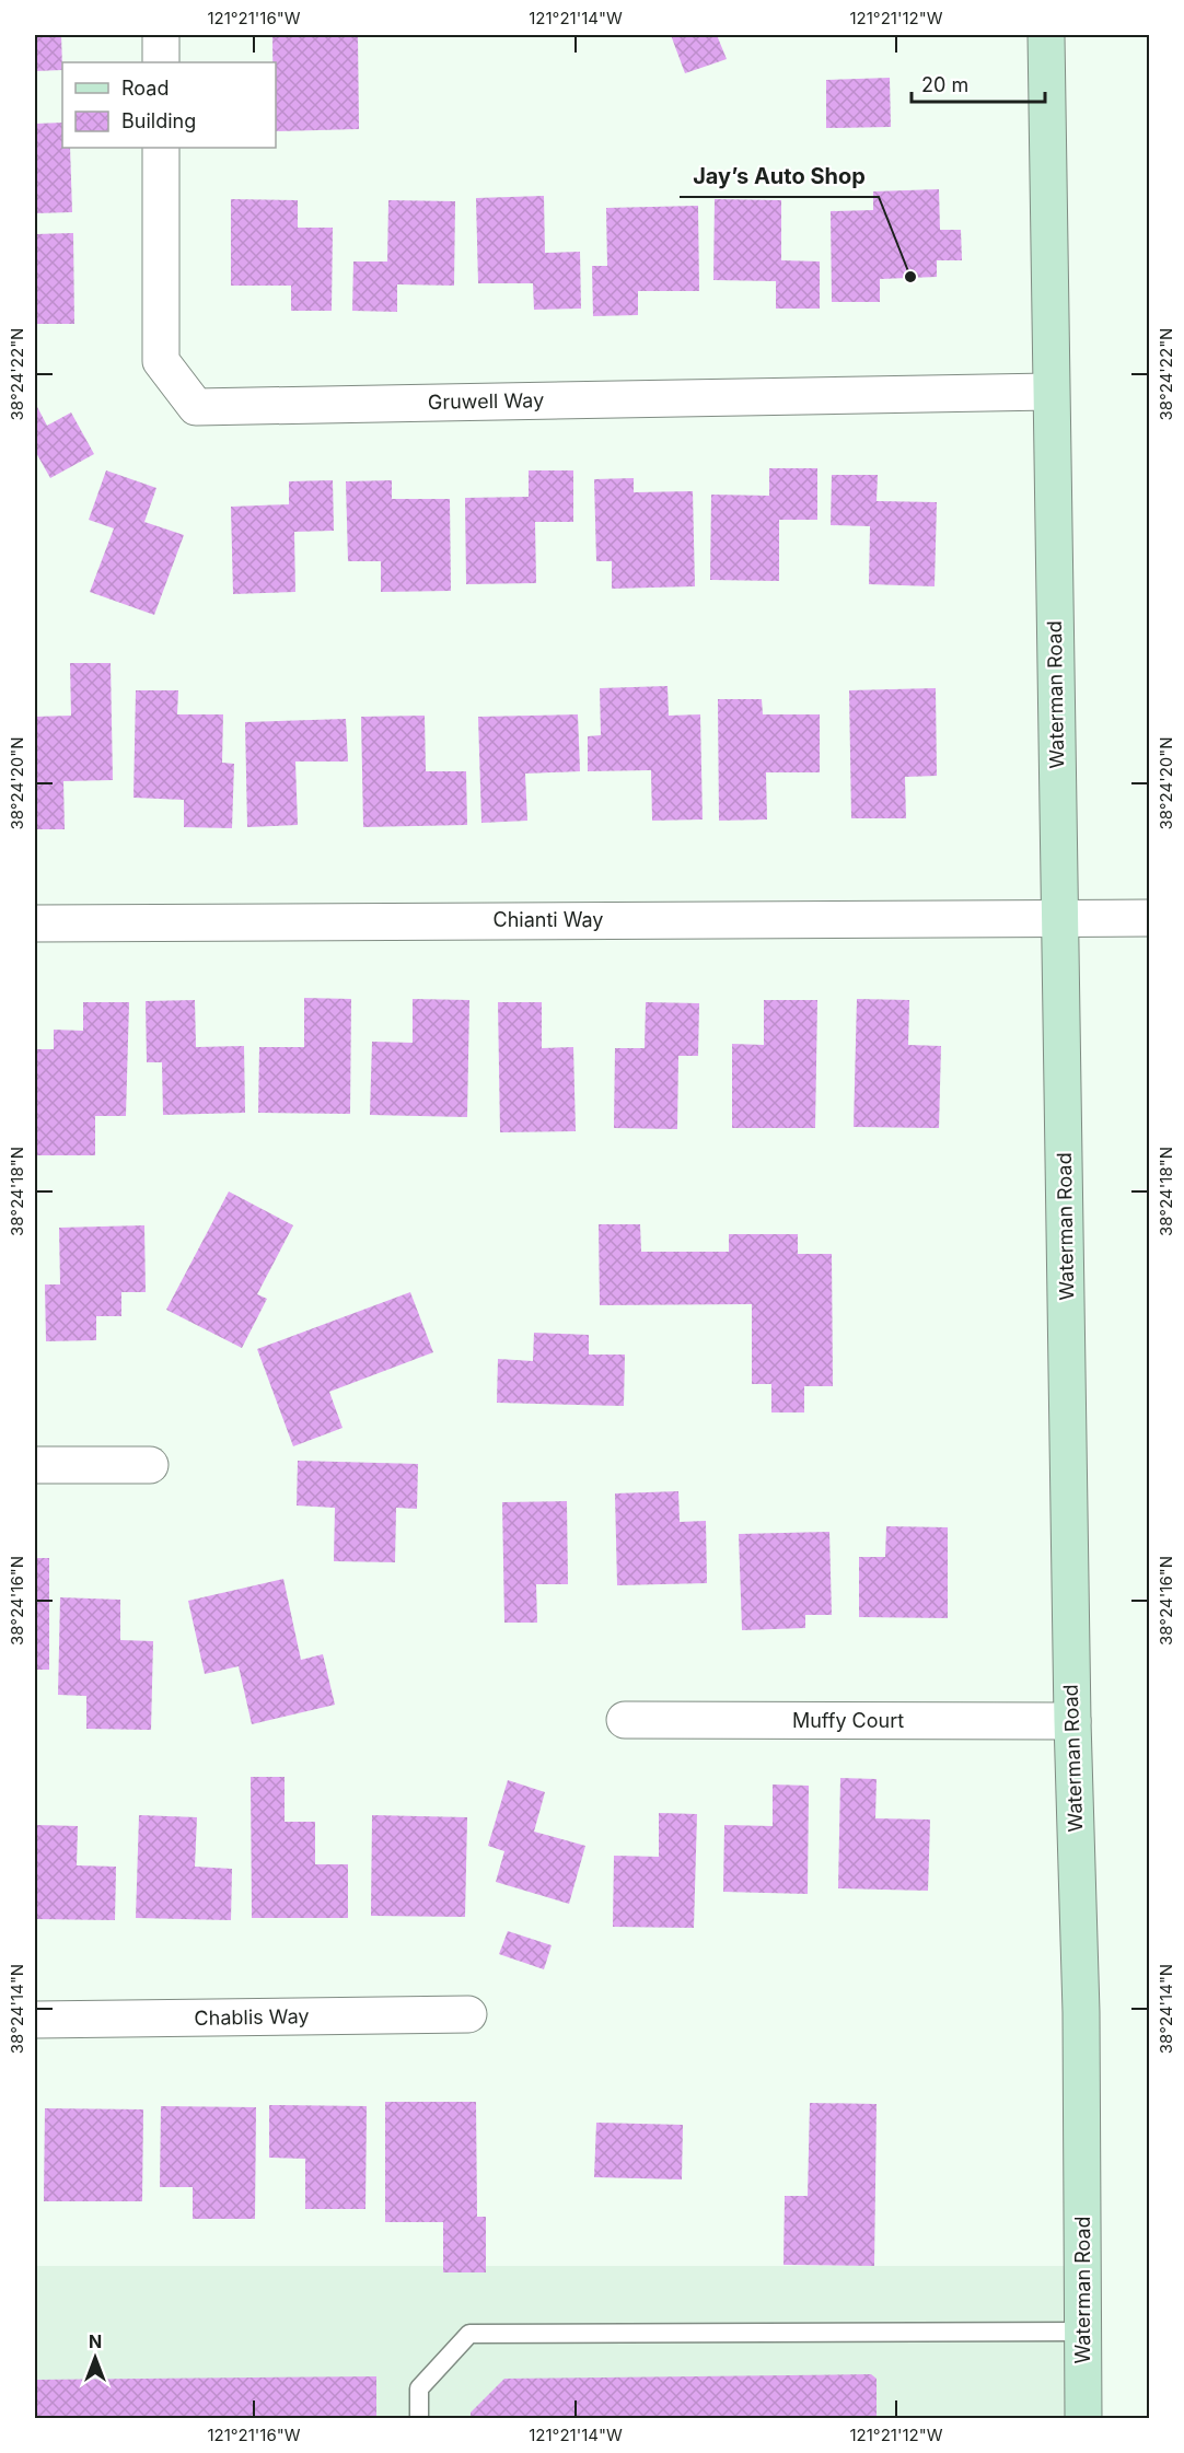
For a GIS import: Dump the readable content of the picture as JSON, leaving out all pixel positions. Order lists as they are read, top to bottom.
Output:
{
  "streets": {
    "main road": ["Waterman Road"],
    "street": [
      "Gruwell Way",
      "Chianti Way",
      "Muffy Court",
      "Chablis Way"
    ]
  },
  "crossings": [
    ["Gruwell Way", "Waterman Road"],
    ["Waterman Road", "Chianti Way"],
    ["Waterman Road", "Muffy Court"]
  ],
  "places": ["Jay’s Auto Shop"],
  "legend": ["Road", "Building"],
  "scale_bar": "20 m",
  "north": "top",
  "coordinates": [
    "121°21'16\"W",
    "121°21'14\"W",
    "121°21'12\"W",
    "38°24'22\"N",
    "38°24'20\"N",
    "38°24'18\"N",
    "38°24'16\"N",
    "38°24'14\"N"
  ]
}
